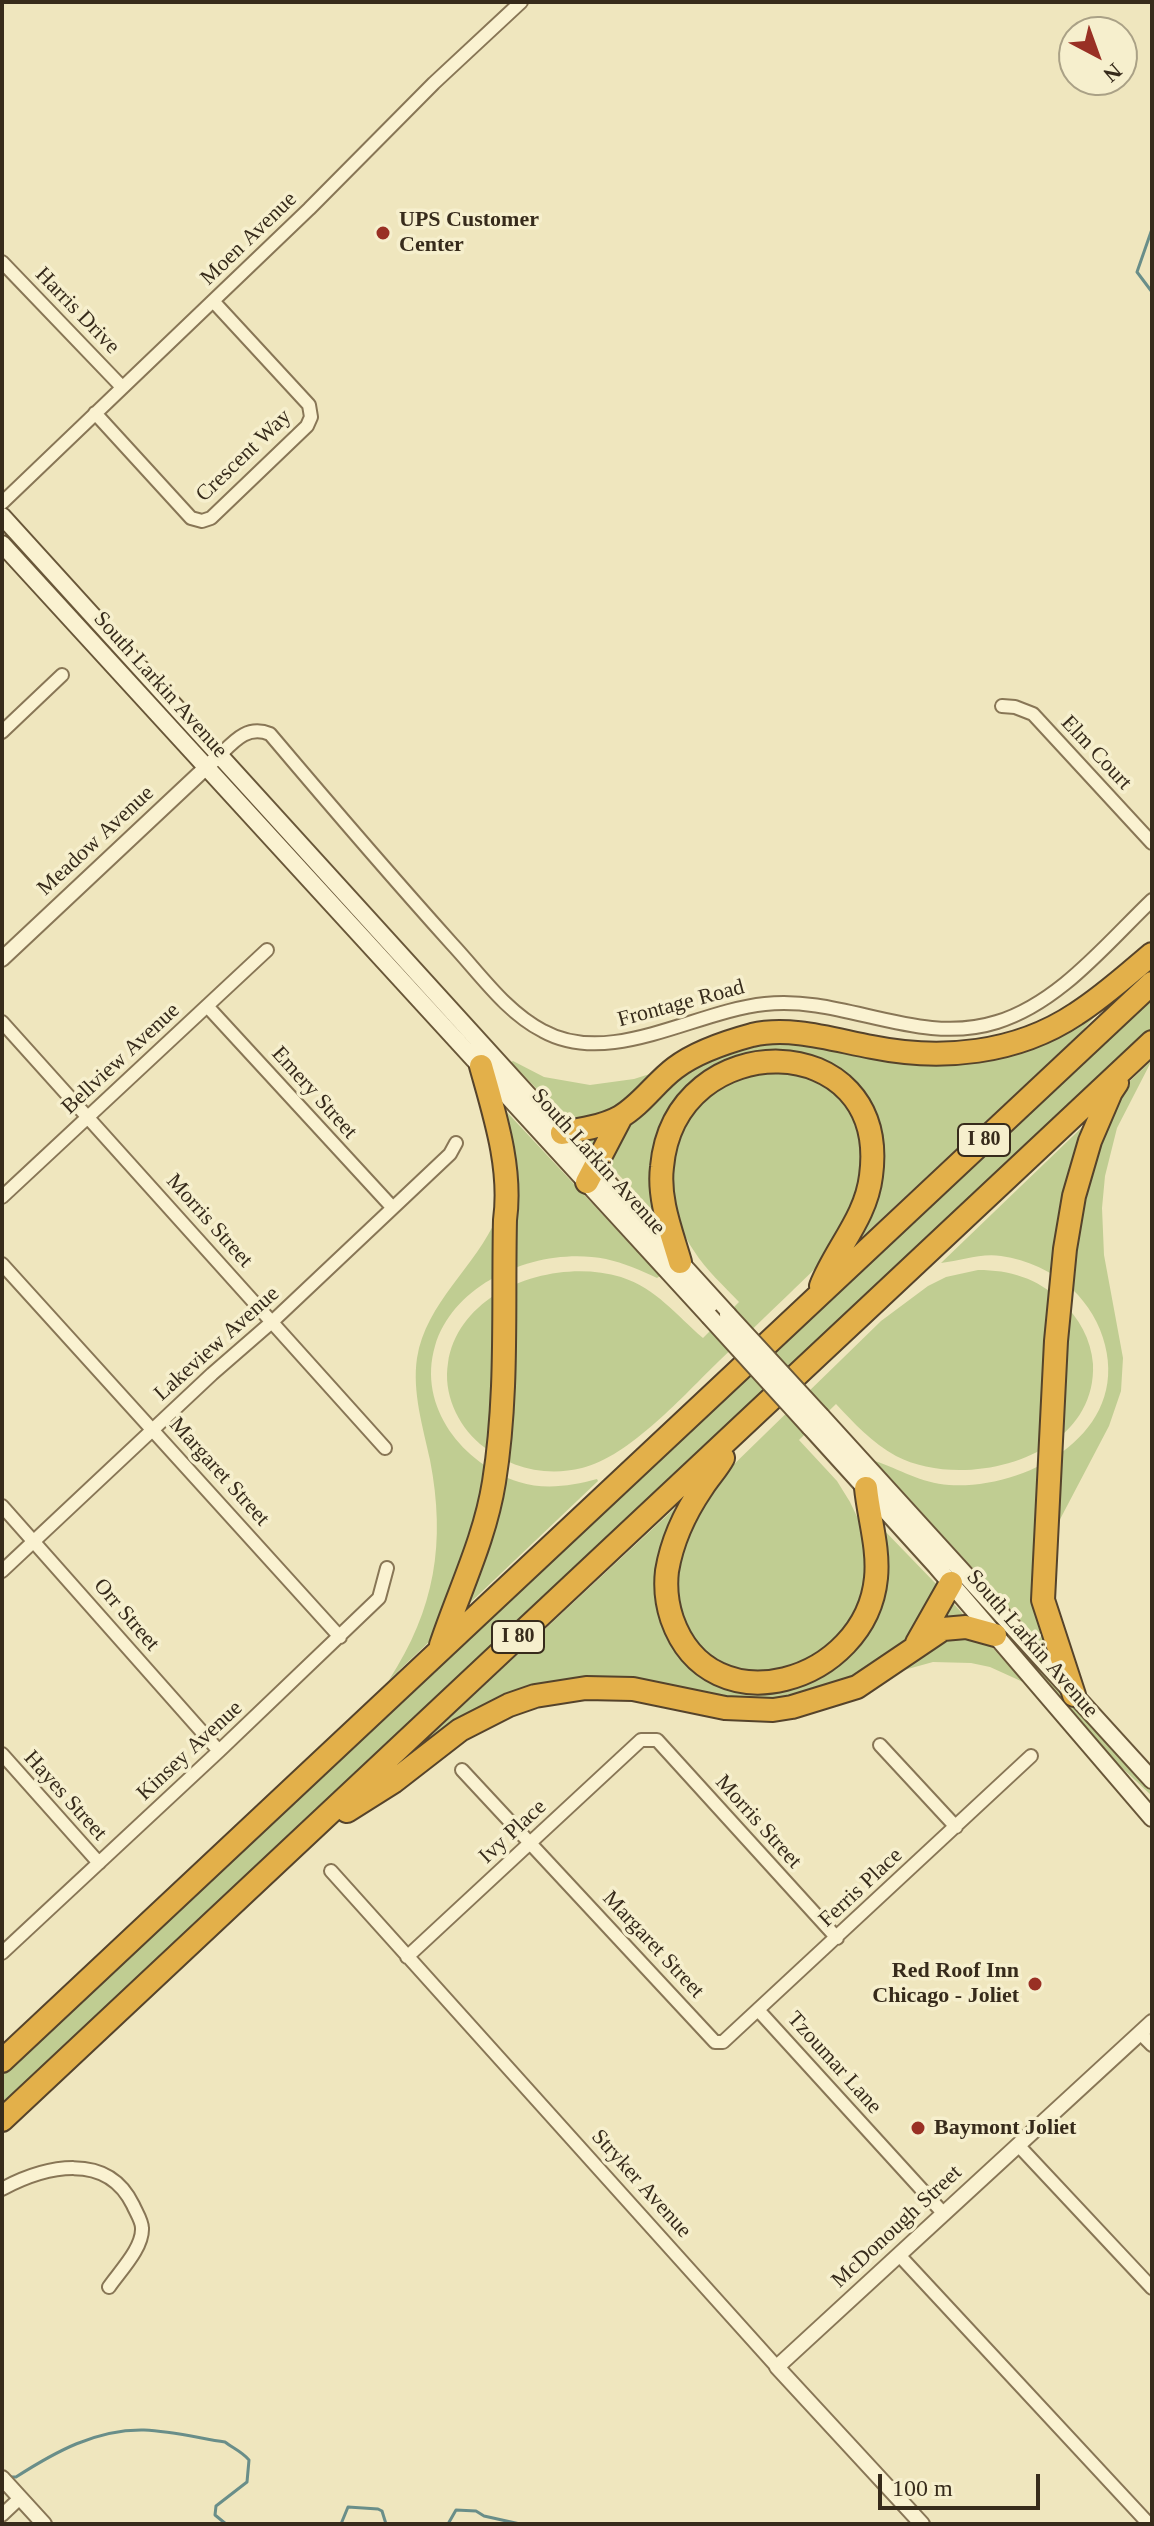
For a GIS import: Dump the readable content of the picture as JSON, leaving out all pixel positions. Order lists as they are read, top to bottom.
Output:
{
  "streets": {
    "highway": ["I 80"],
    "main road": ["South Larkin Avenue"],
    "street": [
      "Moen Avenue",
      "Harris Drive",
      "Crescent Way",
      "Elm Court",
      "Meadow Avenue",
      "Frontage Road",
      "Bellview Avenue",
      "Emery Street",
      "Morris Street",
      "Lakeview Avenue",
      "Margaret Street",
      "Orr Street",
      "Kinsey Avenue",
      "Hayes Street",
      "Ivy Place",
      "Ferris Place",
      "Tzoumar Lane",
      "Stryker Avenue",
      "McDonough Street"
    ]
  },
  "crossings": [
    ["Moen Avenue", "Harris Drive"],
    ["Moen Avenue", "Crescent Way"],
    ["South Larkin Avenue", "Meadow Avenue"],
    ["South Larkin Avenue", "Frontage Road"],
    ["Meadow Avenue", "Frontage Road"],
    ["Bellview Avenue", "Emery Street"],
    ["Bellview Avenue", "Morris Street"],
    ["Emery Street", "Lakeview Avenue"],
    ["Morris Street", "Lakeview Avenue"],
    ["Morris Street", "Ivy Place"],
    ["Morris Street", "Ferris Place"],
    ["Lakeview Avenue", "Margaret Street"],
    ["Lakeview Avenue", "Orr Street"],
    ["Margaret Street", "Kinsey Avenue"],
    ["Margaret Street", "Ivy Place"],
    ["Margaret Street", "Ferris Place"],
    ["Orr Street", "Kinsey Avenue"],
    ["Kinsey Avenue", "Hayes Street"],
    ["Ivy Place", "Stryker Avenue"],
    ["Ferris Place", "Tzoumar Lane"],
    ["Tzoumar Lane", "McDonough Street"],
    ["Stryker Avenue", "McDonough Street"]
  ],
  "places": ["UPS Customer Center", "Red Roof Inn Chicago - Joliet", "Baymont Joliet"],
  "scale_bar": "100 m",
  "north": "bottom right"
}
